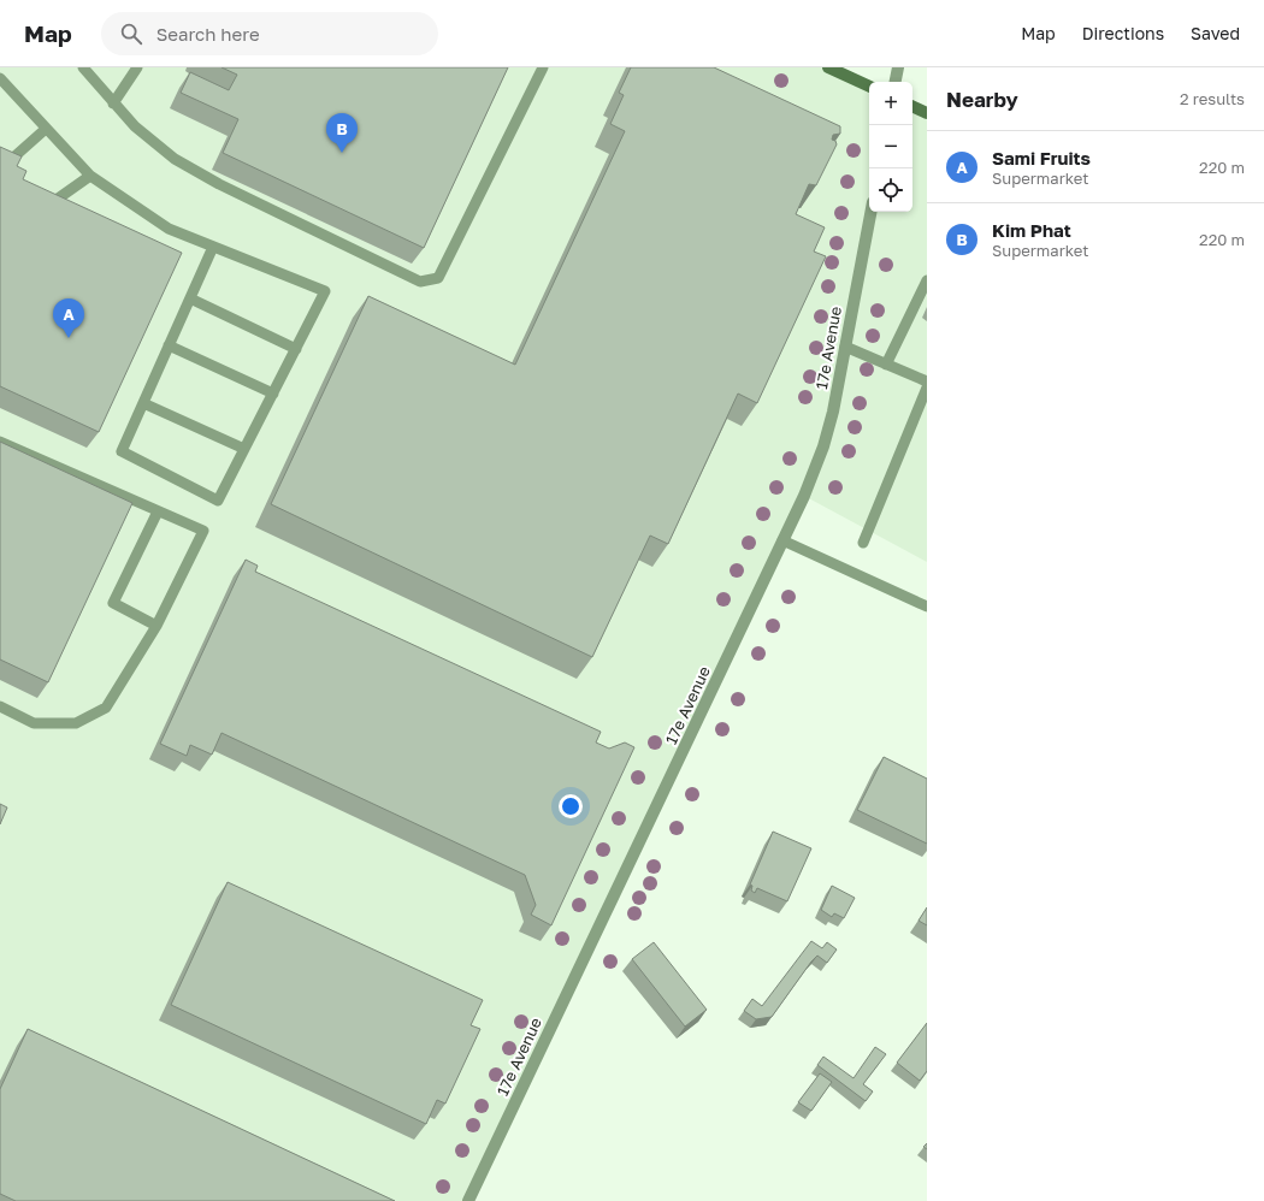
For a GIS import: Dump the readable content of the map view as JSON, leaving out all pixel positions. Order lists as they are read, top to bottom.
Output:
{
  "streets": {
    "street": ["17e Avenue"]
  },
  "page": {
    "header": "Map",
    "search": "Search here",
    "nav": ["Map", "Directions", "Saved"],
    "heading": ["Nearby", "2 results"],
    "map_buttons": ["+", "−"],
    "pins": ["B", "A"],
    "list": [
      {
        "mark": "A",
        "name": "Sami Fruits",
        "note": "Supermarket",
        "value": "220 m"
      },
      {
        "mark": "B",
        "name": "Kim Phat",
        "note": "Supermarket",
        "value": "220 m"
      }
    ]
  }
}
